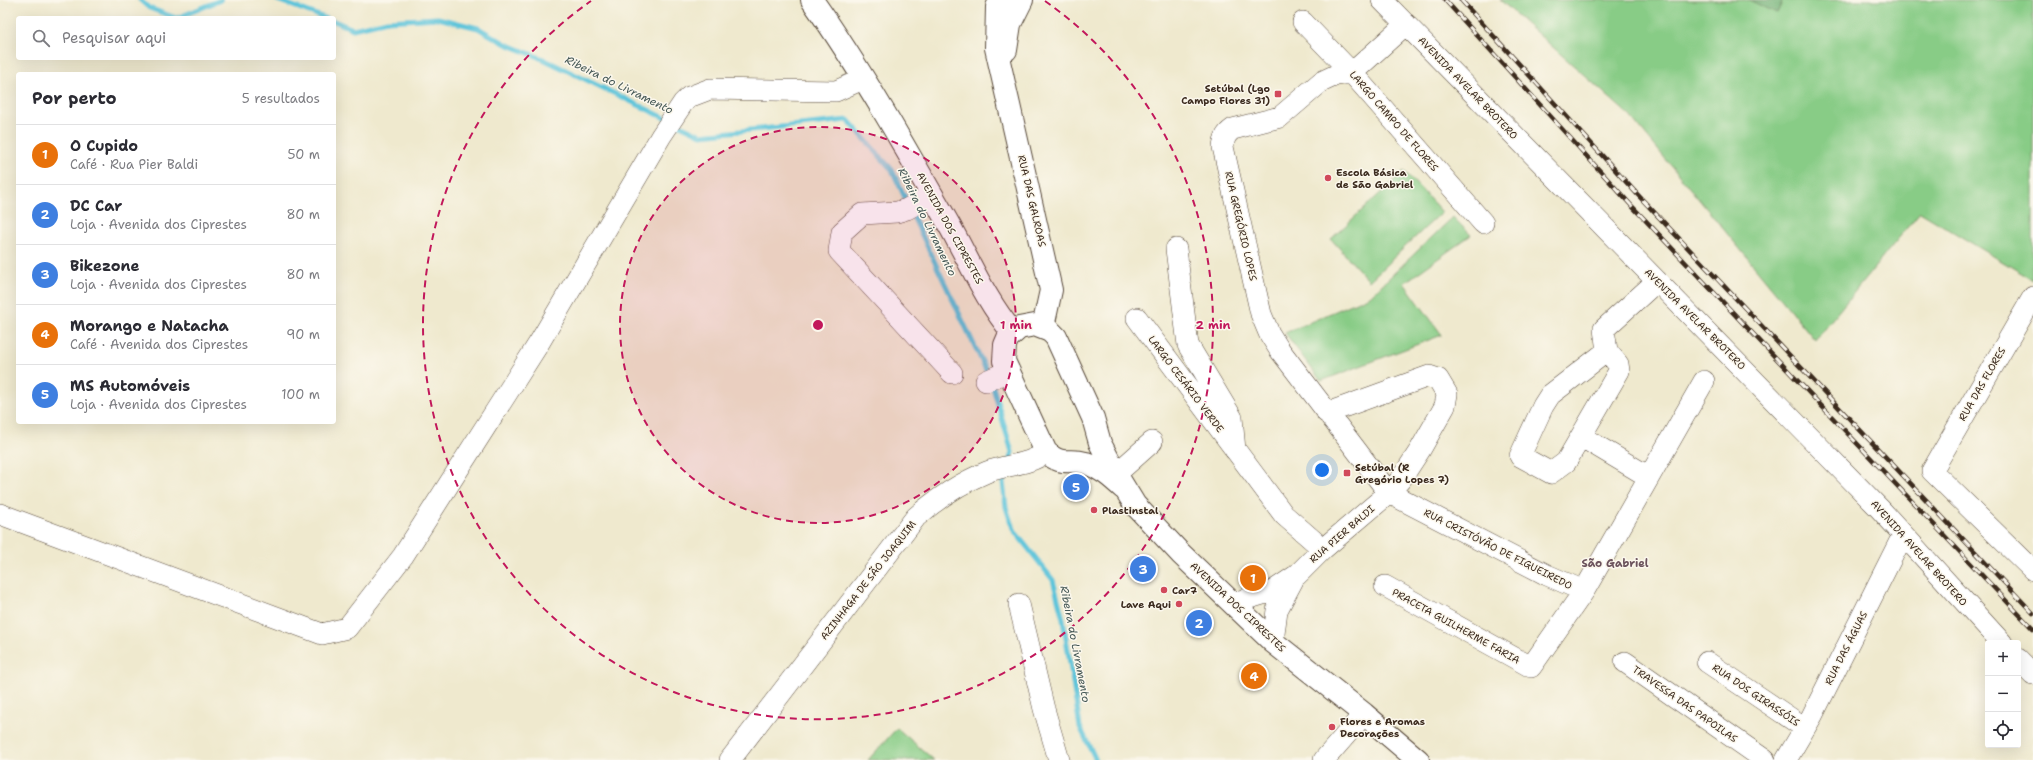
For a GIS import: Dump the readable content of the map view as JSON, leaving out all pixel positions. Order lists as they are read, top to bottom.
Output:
{
  "streets": {
    "main road": ["RUA DAS GALROAS", "AVENIDA DOS CIPRESTES"],
    "street": [
      "AVENIDA AVELAR BROTERO",
      "LARGO CAMPO DE FLORES",
      "RUA GREGÓRIO LOPES",
      "LARGO CESÁRIO VERDE",
      "RUA DAS FLORES",
      "RUA PIER BALDI",
      "RUA CRISTÓVÃO DE FIGUEIREDO",
      "AZINHAGA DE SÃO JOAQUIM",
      "PRACETA GUILHERME FARIA",
      "RUA DAS ÁGUAS",
      "RUA DOS GIRASSÓIS",
      "TRAVESSA DAS PAPOILAS"
    ]
  },
  "crossings": [
    ["AVENIDA AVELAR BROTERO", "RUA GREGÓRIO LOPES"],
    ["AVENIDA AVELAR BROTERO", "RUA DAS ÁGUAS"],
    ["LARGO CAMPO DE FLORES", "RUA GREGÓRIO LOPES"],
    ["RUA DAS GALROAS", "AVENIDA DOS CIPRESTES"],
    ["RUA GREGÓRIO LOPES", "RUA PIER BALDI"],
    ["RUA GREGÓRIO LOPES", "RUA CRISTÓVÃO DE FIGUEIREDO"],
    ["AVENIDA DOS CIPRESTES", "RUA PIER BALDI"],
    ["AVENIDA DOS CIPRESTES", "AZINHAGA DE SÃO JOAQUIM"],
    ["LARGO CESÁRIO VERDE", "RUA PIER BALDI"],
    ["RUA PIER BALDI", "RUA CRISTÓVÃO DE FIGUEIREDO"],
    ["RUA CRISTÓVÃO DE FIGUEIREDO", "PRACETA GUILHERME FARIA"],
    ["RUA DAS ÁGUAS", "RUA DOS GIRASSÓIS"]
  ],
  "districts": ["São Gabriel"],
  "water": ["Ribeira do Livramento"],
  "places": {
    "transit": ["Setúbal (Lgo Campo Flores 31)", "Setúbal (R Gregório Lopes 7)"],
    "other": [
      "Escola Básica de São Gabriel",
      "Plastinstal",
      "Car7",
      "Lave Aqui",
      "Flores e Aromas Decorações"
    ]
  },
  "page": {
    "search": "Pesquisar aqui",
    "heading": ["Por perto", "5 resultados"],
    "list": [
      {
        "mark": "1",
        "name": "O Cupido",
        "note": "Café · Rua Pier Baldi",
        "value": "50 m"
      },
      {
        "mark": "2",
        "name": "DC Car",
        "note": "Loja · Avenida dos Ciprestes",
        "value": "80 m"
      },
      {
        "mark": "3",
        "name": "Bikezone",
        "note": "Loja · Avenida dos Ciprestes",
        "value": "80 m"
      },
      {
        "mark": "4",
        "name": "Morango e Natacha",
        "note": "Café · Avenida dos Ciprestes",
        "value": "90 m"
      },
      {
        "mark": "5",
        "name": "MS Automóveis",
        "note": "Loja · Avenida dos Ciprestes",
        "value": "100 m"
      }
    ],
    "pins": [
      "5",
      "3",
      "1",
      "2",
      "4"
    ],
    "map_buttons": ["+", "−"]
  },
  "rings": ["1 min", "2 min"]
}
